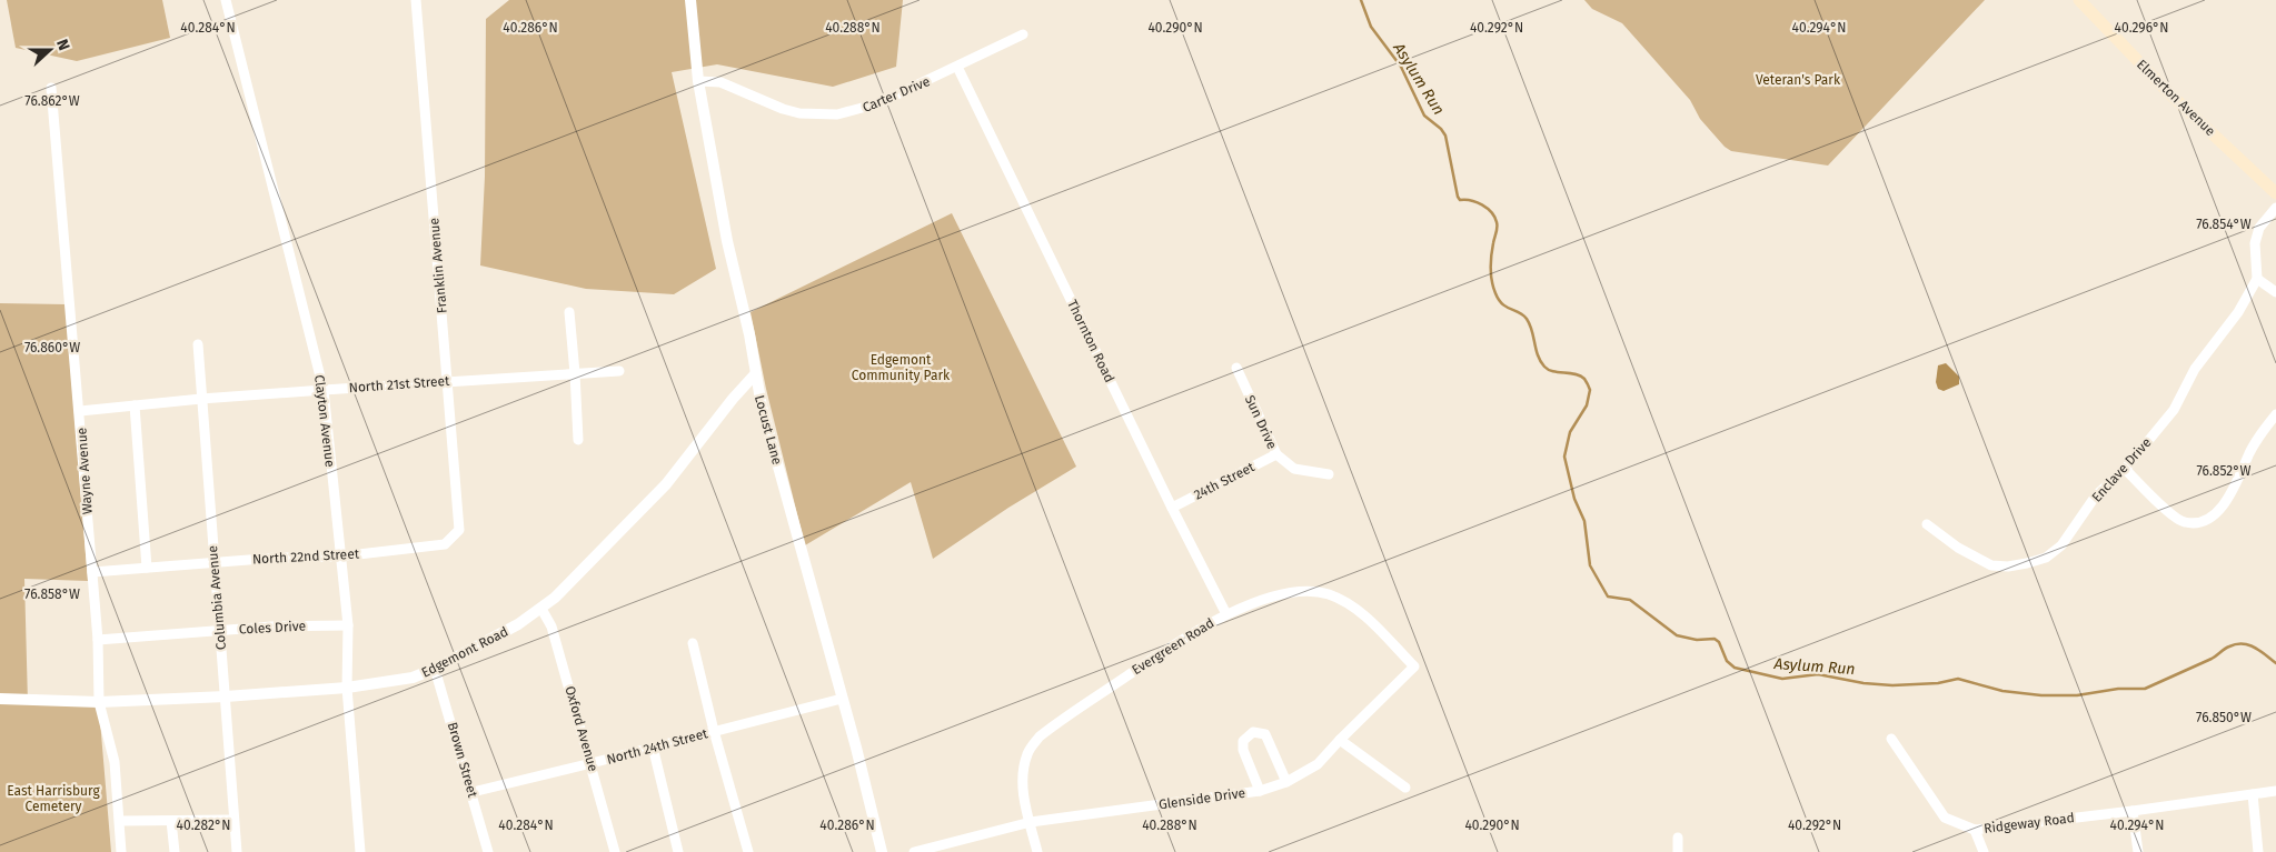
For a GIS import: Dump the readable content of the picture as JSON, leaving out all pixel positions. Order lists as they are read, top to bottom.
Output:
{
  "streets": {
    "main road": ["Elmerton Avenue"],
    "street": [
      "Carter Drive",
      "Franklin Avenue",
      "Thornton Road",
      "North 21st Street",
      "Clayton Avenue",
      "Sun Drive",
      "Locust Lane",
      "Enclave Drive",
      "Wayne Avenue",
      "24th Street",
      "North 22nd Street",
      "Columbia Avenue",
      "Coles Drive",
      "Evergreen Road",
      "Edgemont Road",
      "Oxford Avenue",
      "North 24th Street",
      "Brown Street",
      "Glenside Drive",
      "Ridgeway Road"
    ]
  },
  "crossings": [
    ["Carter Drive", "Thornton Road"],
    ["Carter Drive", "Locust Lane"],
    ["Franklin Avenue", "North 21st Street"],
    ["Franklin Avenue", "North 22nd Street"],
    ["Thornton Road", "24th Street"],
    ["Thornton Road", "Evergreen Road"],
    ["North 21st Street", "Clayton Avenue"],
    ["North 21st Street", "Wayne Avenue"],
    ["North 21st Street", "Columbia Avenue"],
    ["Clayton Avenue", "North 22nd Street"],
    ["Clayton Avenue", "Coles Drive"],
    ["Clayton Avenue", "Edgemont Road"],
    ["Sun Drive", "24th Street"],
    ["Locust Lane", "Edgemont Road"],
    ["Locust Lane", "North 24th Street"],
    ["Wayne Avenue", "North 22nd Street"],
    ["Wayne Avenue", "Coles Drive"],
    ["Wayne Avenue", "Edgemont Road"],
    ["North 22nd Street", "Columbia Avenue"],
    ["Columbia Avenue", "Coles Drive"],
    ["Columbia Avenue", "Edgemont Road"],
    ["Evergreen Road", "Glenside Drive"],
    ["Edgemont Road", "Oxford Avenue"],
    ["Edgemont Road", "Brown Street"],
    ["Oxford Avenue", "North 24th Street"],
    ["North 24th Street", "Brown Street"]
  ],
  "water": ["Asylum Run"],
  "parks": ["Veteran's Park", "Edgemont Community Park", "East Harrisburg Cemetery"],
  "north": "right",
  "coordinates": [
    "40.284°N",
    "40.286°N",
    "40.288°N",
    "40.290°N",
    "40.292°N",
    "40.294°N",
    "40.296°N",
    "76.862°W",
    "76.854°W",
    "76.860°W",
    "76.852°W",
    "76.858°W",
    "76.850°W",
    "40.282°N"
  ]
}
